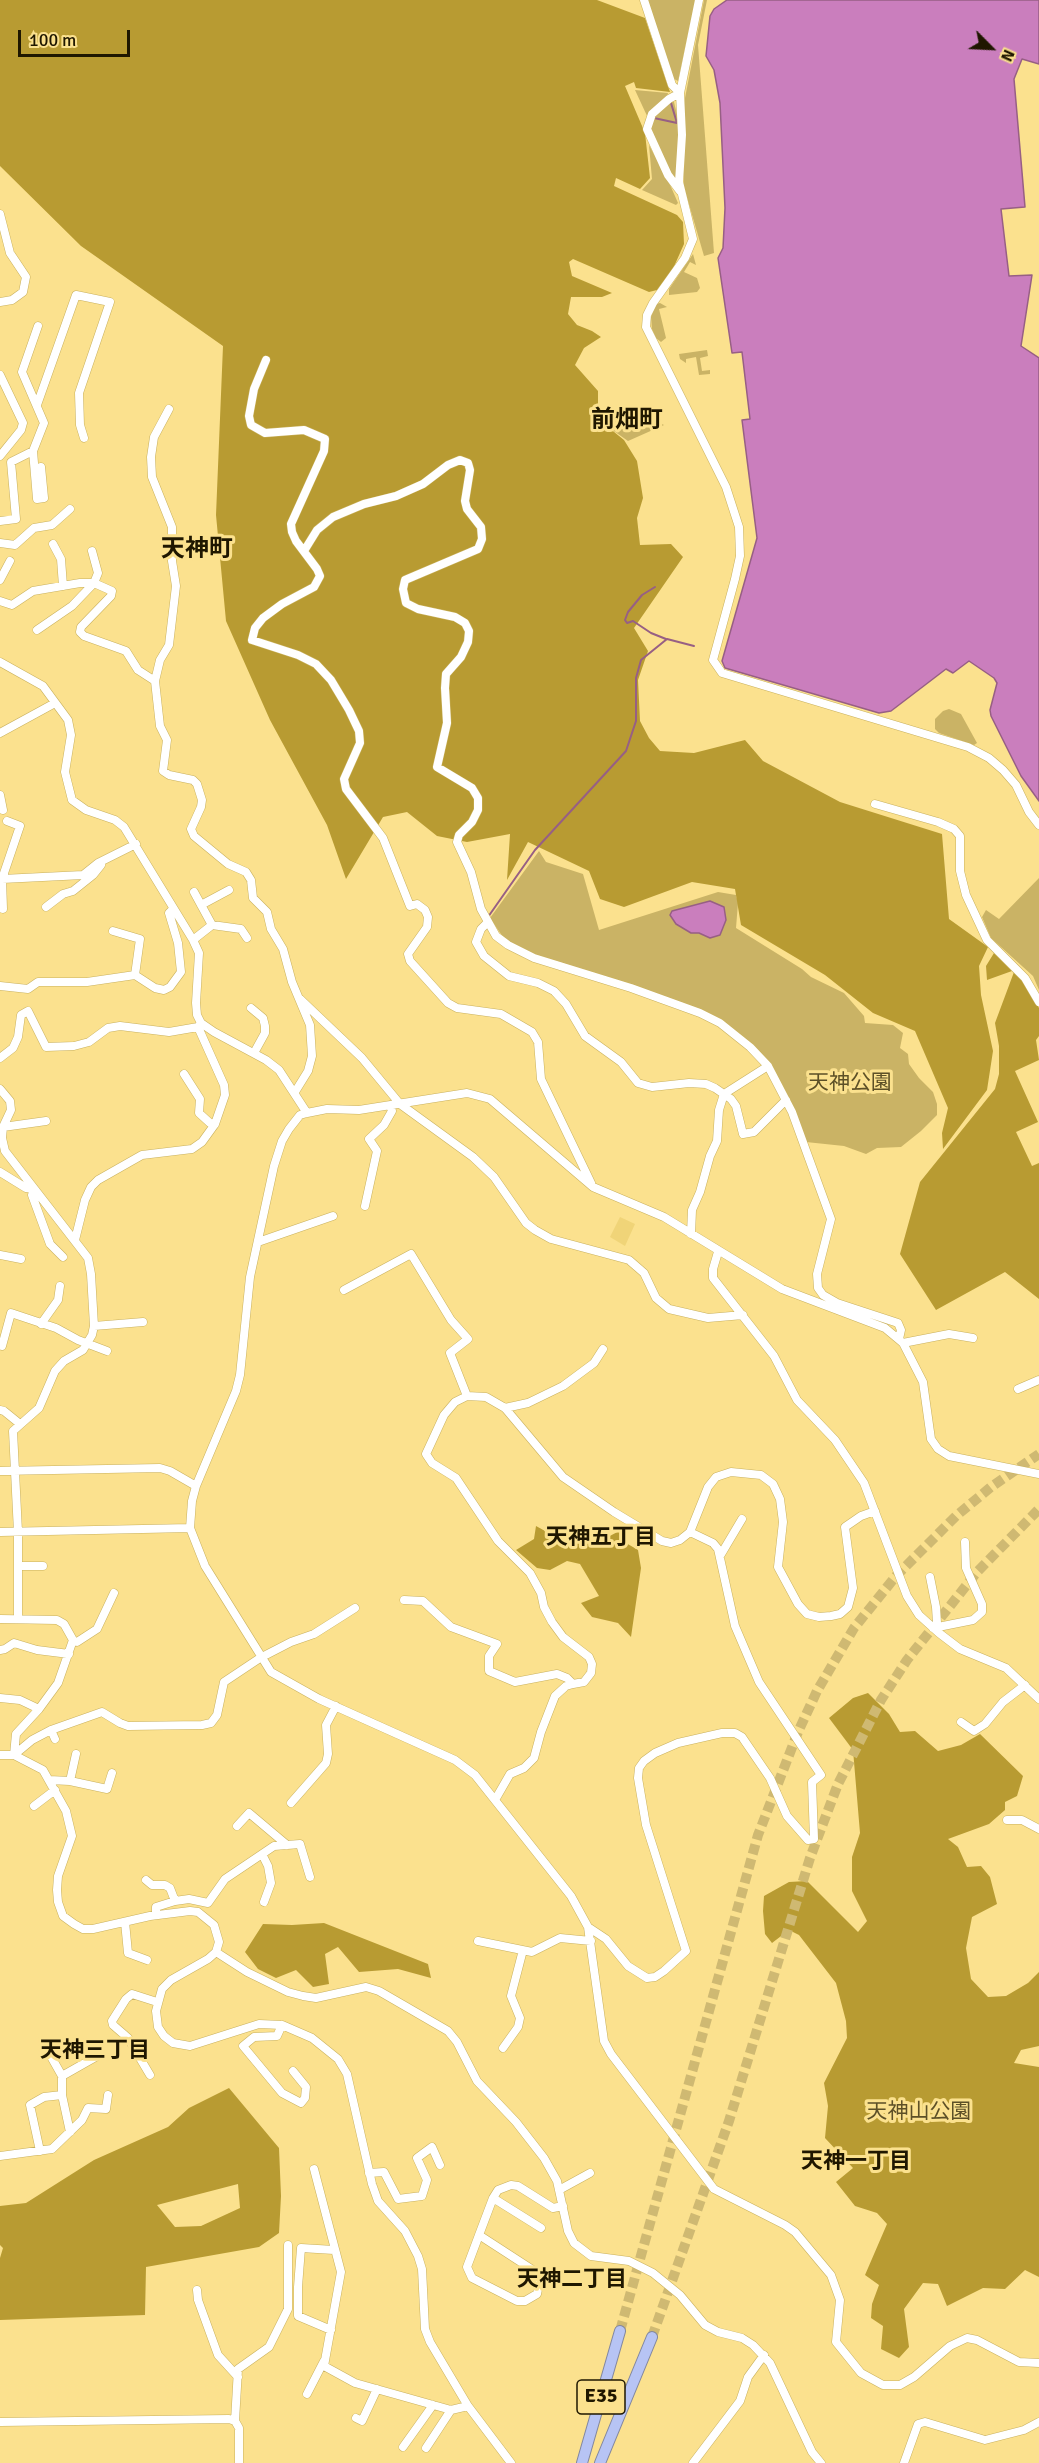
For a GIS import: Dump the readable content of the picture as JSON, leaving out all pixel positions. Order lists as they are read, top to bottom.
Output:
{
  "streets": {
    "highway": ["E35"]
  },
  "districts": [
    "前畑町",
    "天神町",
    "天神五丁目",
    "天神三丁目",
    "天神一丁目",
    "天神二丁目"
  ],
  "parks": ["天神公園", "天神山公園"],
  "scale_bar": "100 m",
  "north": "bottom right"
}
